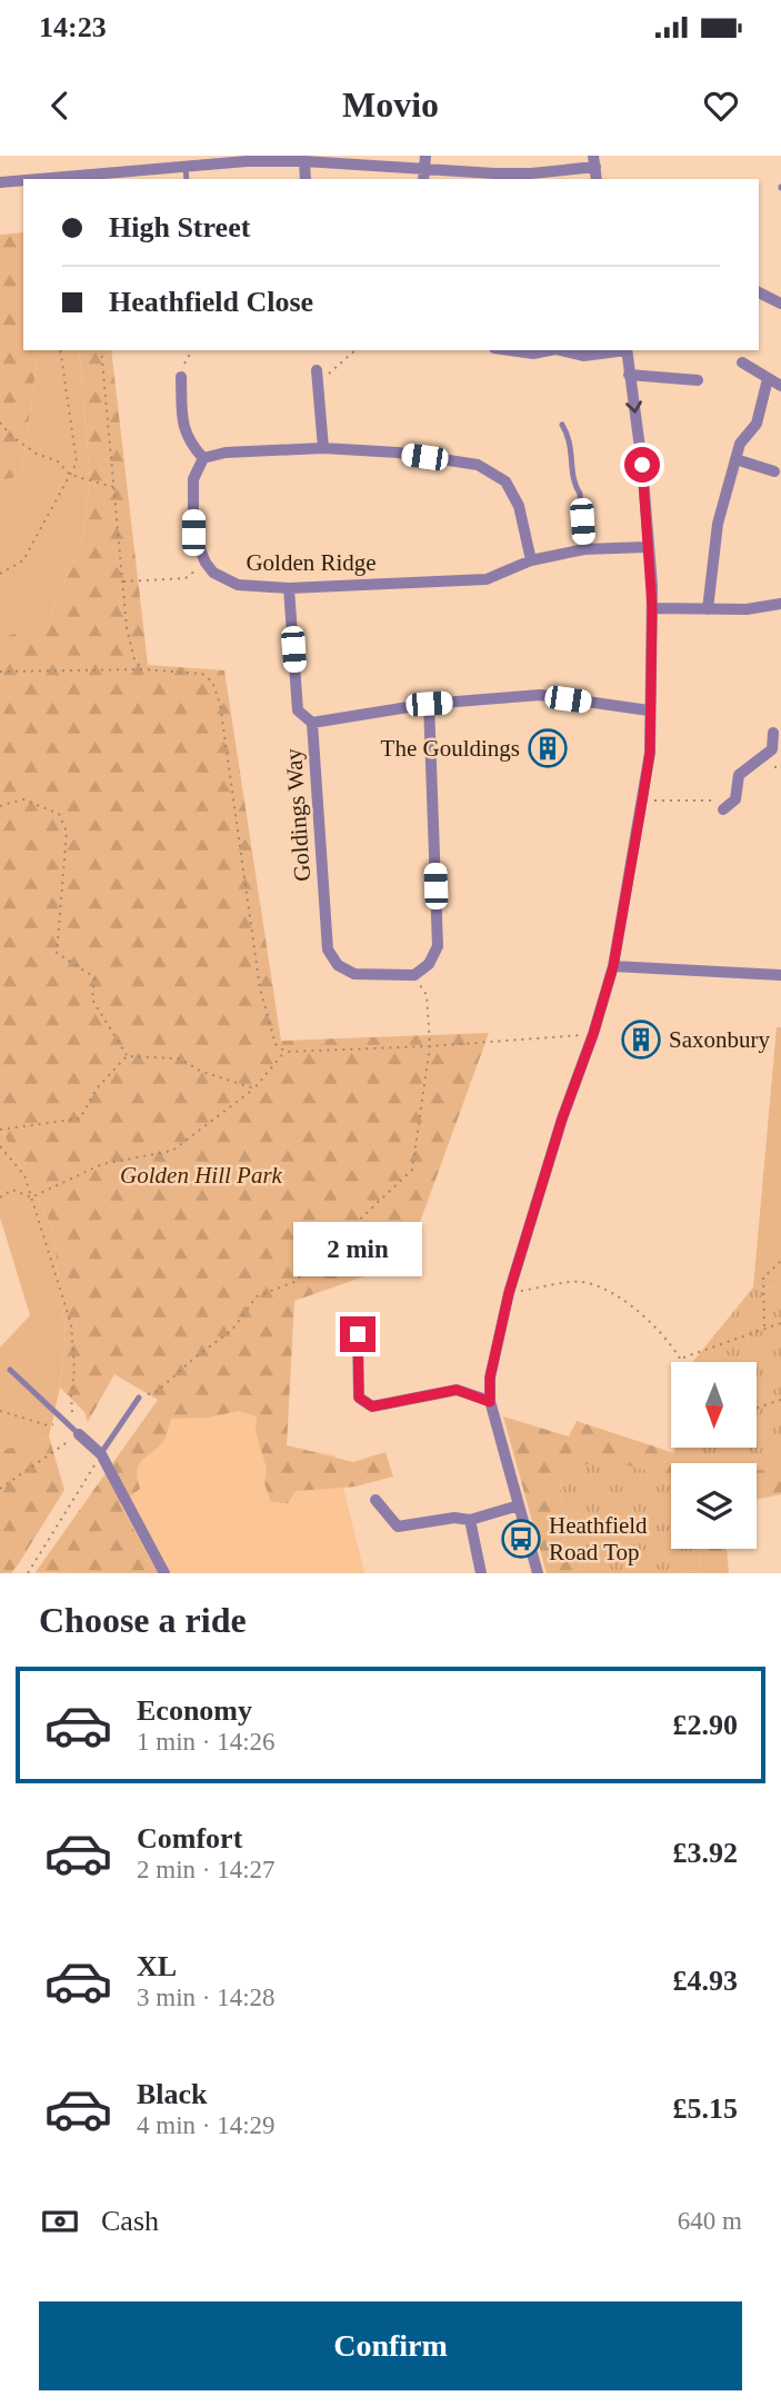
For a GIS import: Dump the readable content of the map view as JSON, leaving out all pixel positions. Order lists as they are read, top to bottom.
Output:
{
  "streets": {
    "street": ["Golden Ridge", "Goldings Way"]
  },
  "crossings": [
    ["Golden Ridge", "Goldings Way"]
  ],
  "parks": ["Golden Hill Park"],
  "places": {
    "building": ["The Gouldings", "Saxonbury"],
    "bus stop": ["Heathfield Road Top"]
  },
  "north": "bottom",
  "page": {
    "status": "14:23",
    "header": "Movio",
    "banner": ["High Street", "Heathfield Close"],
    "bubble": "2 min",
    "heading": "Choose a ride",
    "list": [
      {
        "name": "Economy",
        "note": "1 min · 14:26",
        "value": "£2.90"
      },
      {
        "name": "Comfort",
        "note": "2 min · 14:27",
        "value": "£3.92"
      },
      {
        "name": "XL",
        "note": "3 min · 14:28",
        "value": "£4.93"
      },
      {
        "name": "Black",
        "note": "4 min · 14:29",
        "value": "£5.15"
      }
    ],
    "pay": ["Cash", "640 m"],
    "buttons": "Confirm"
  }
}
